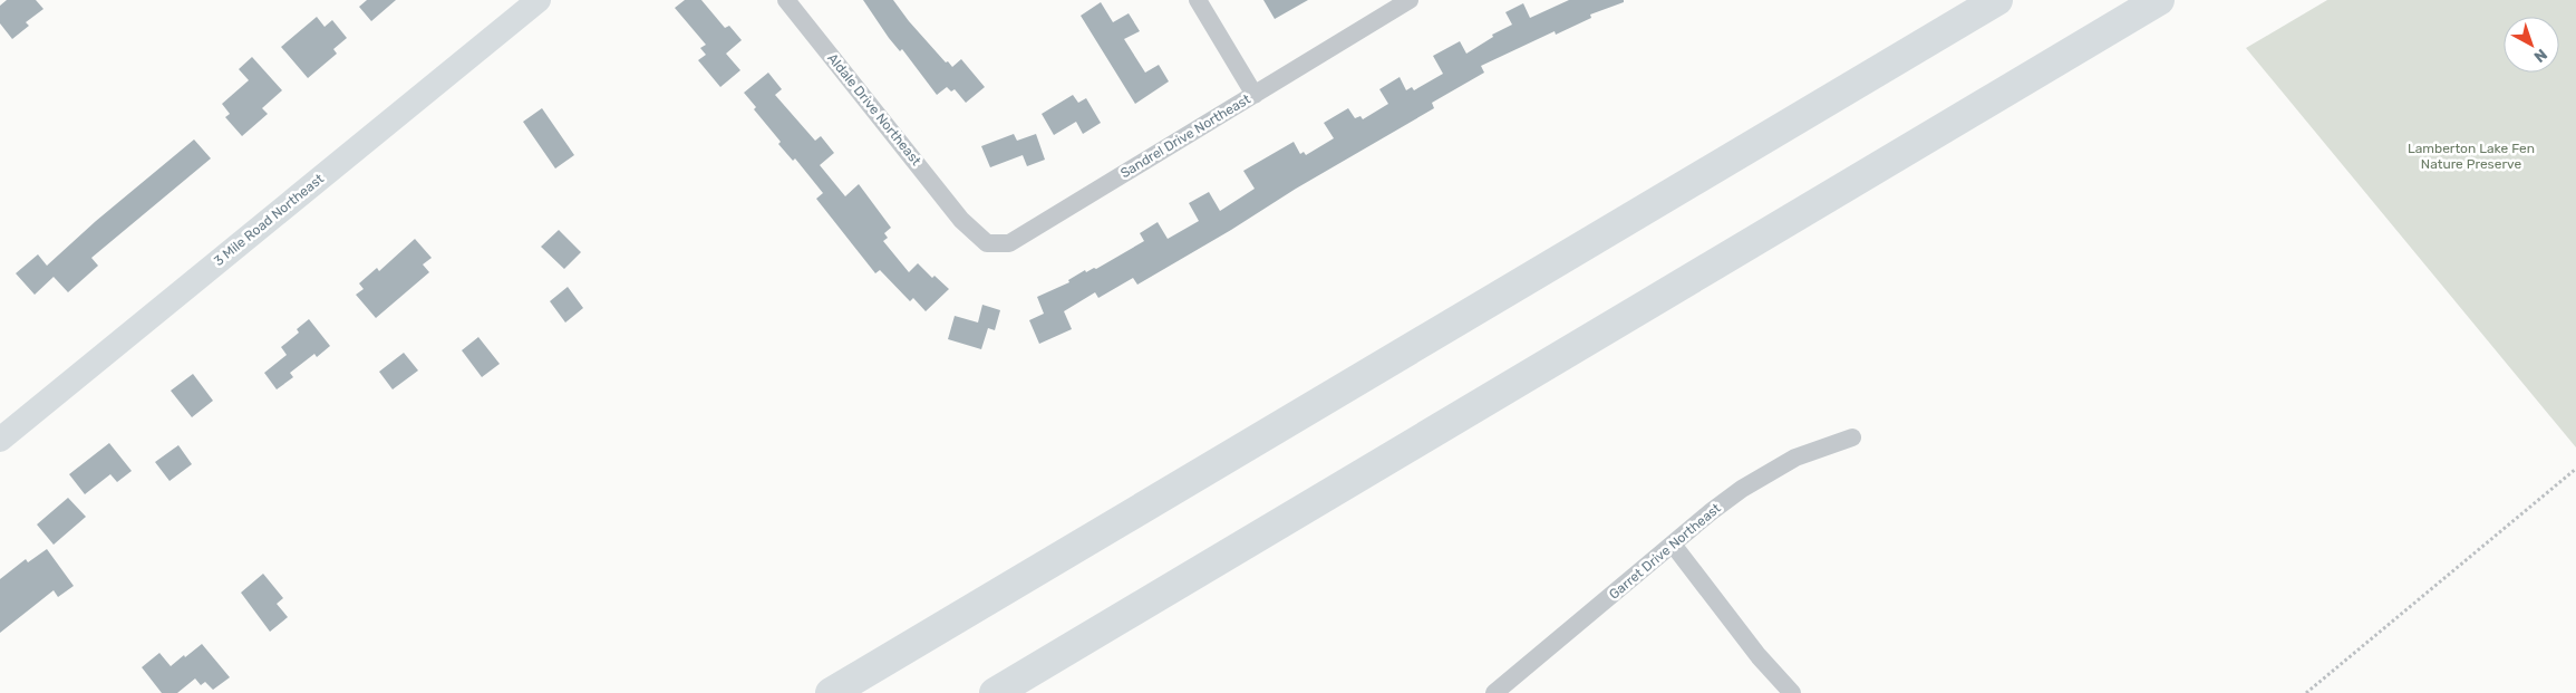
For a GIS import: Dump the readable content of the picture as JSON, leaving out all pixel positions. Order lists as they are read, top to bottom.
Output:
{
  "streets": {
    "main road": ["3 Mile Road Northeast"],
    "street": ["Aldale Drive Northeast", "Sandrel Drive Northeast", "Garret Drive Northeast"]
  },
  "crossings": [
    ["Aldale Drive Northeast", "Sandrel Drive Northeast"]
  ],
  "parks": ["Lamberton Lake Fen Nature Preserve"],
  "north": "bottom right"
}
